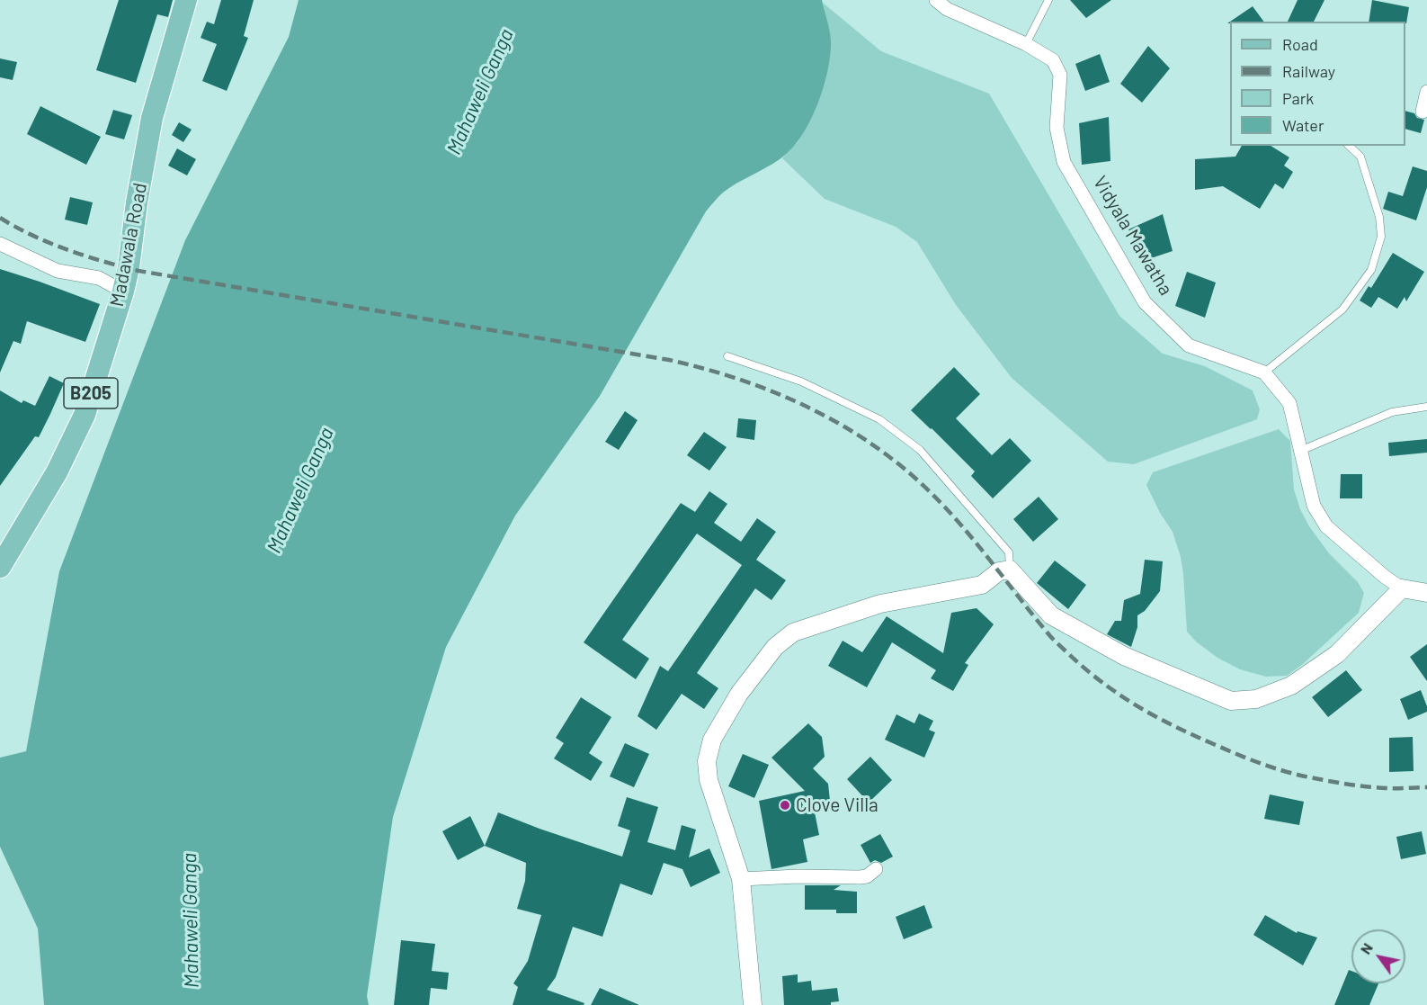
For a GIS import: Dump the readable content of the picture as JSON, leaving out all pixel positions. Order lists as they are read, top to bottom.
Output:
{
  "streets": {
    "main road": ["Madawala Road", "B205"],
    "street": ["Vidyala Mawatha"]
  },
  "water": ["Mahaweli Ganga"],
  "places": ["Clove Villa"],
  "legend": [
    "Road",
    "Railway",
    "Park",
    "Water"
  ],
  "north": "top left"
}
